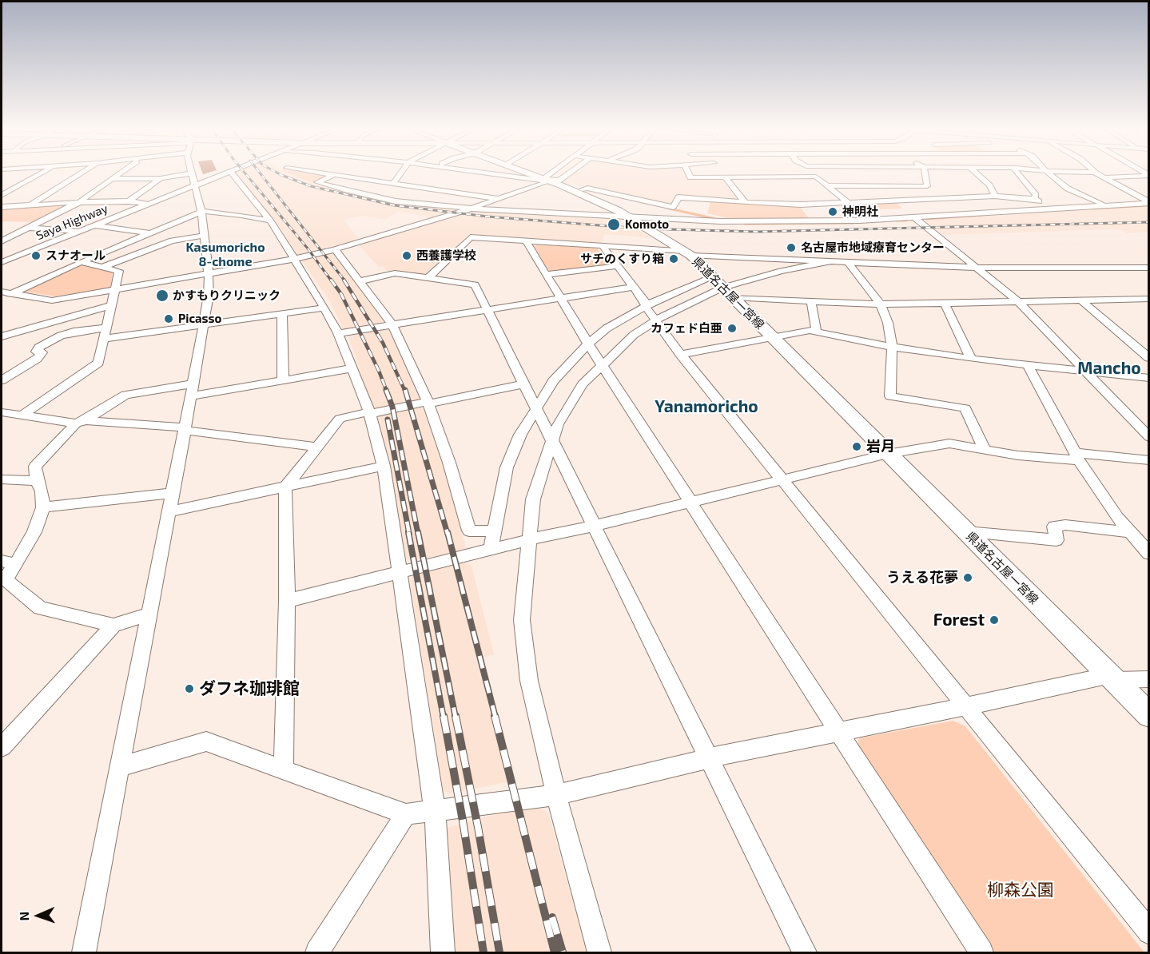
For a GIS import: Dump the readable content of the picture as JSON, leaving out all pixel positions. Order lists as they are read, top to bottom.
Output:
{
  "streets": {
    "main road": ["県道名古屋一宮線"],
    "street": ["Saya Highway"]
  },
  "districts": ["Kasumoricho 8-chome", "Mancho", "Yanamoricho"],
  "parks": ["柳森公園"],
  "places": [
    "神明社",
    "Komoto",
    "名古屋市地域療育センター",
    "スナオール",
    "西養護学校",
    "サチのくすり箱",
    "かすもりクリニック",
    "Picasso",
    "カフェド白亜",
    "岩月",
    "うえる花夢",
    "Forest",
    "ダフネ珈琲館"
  ],
  "north": "left"
}
